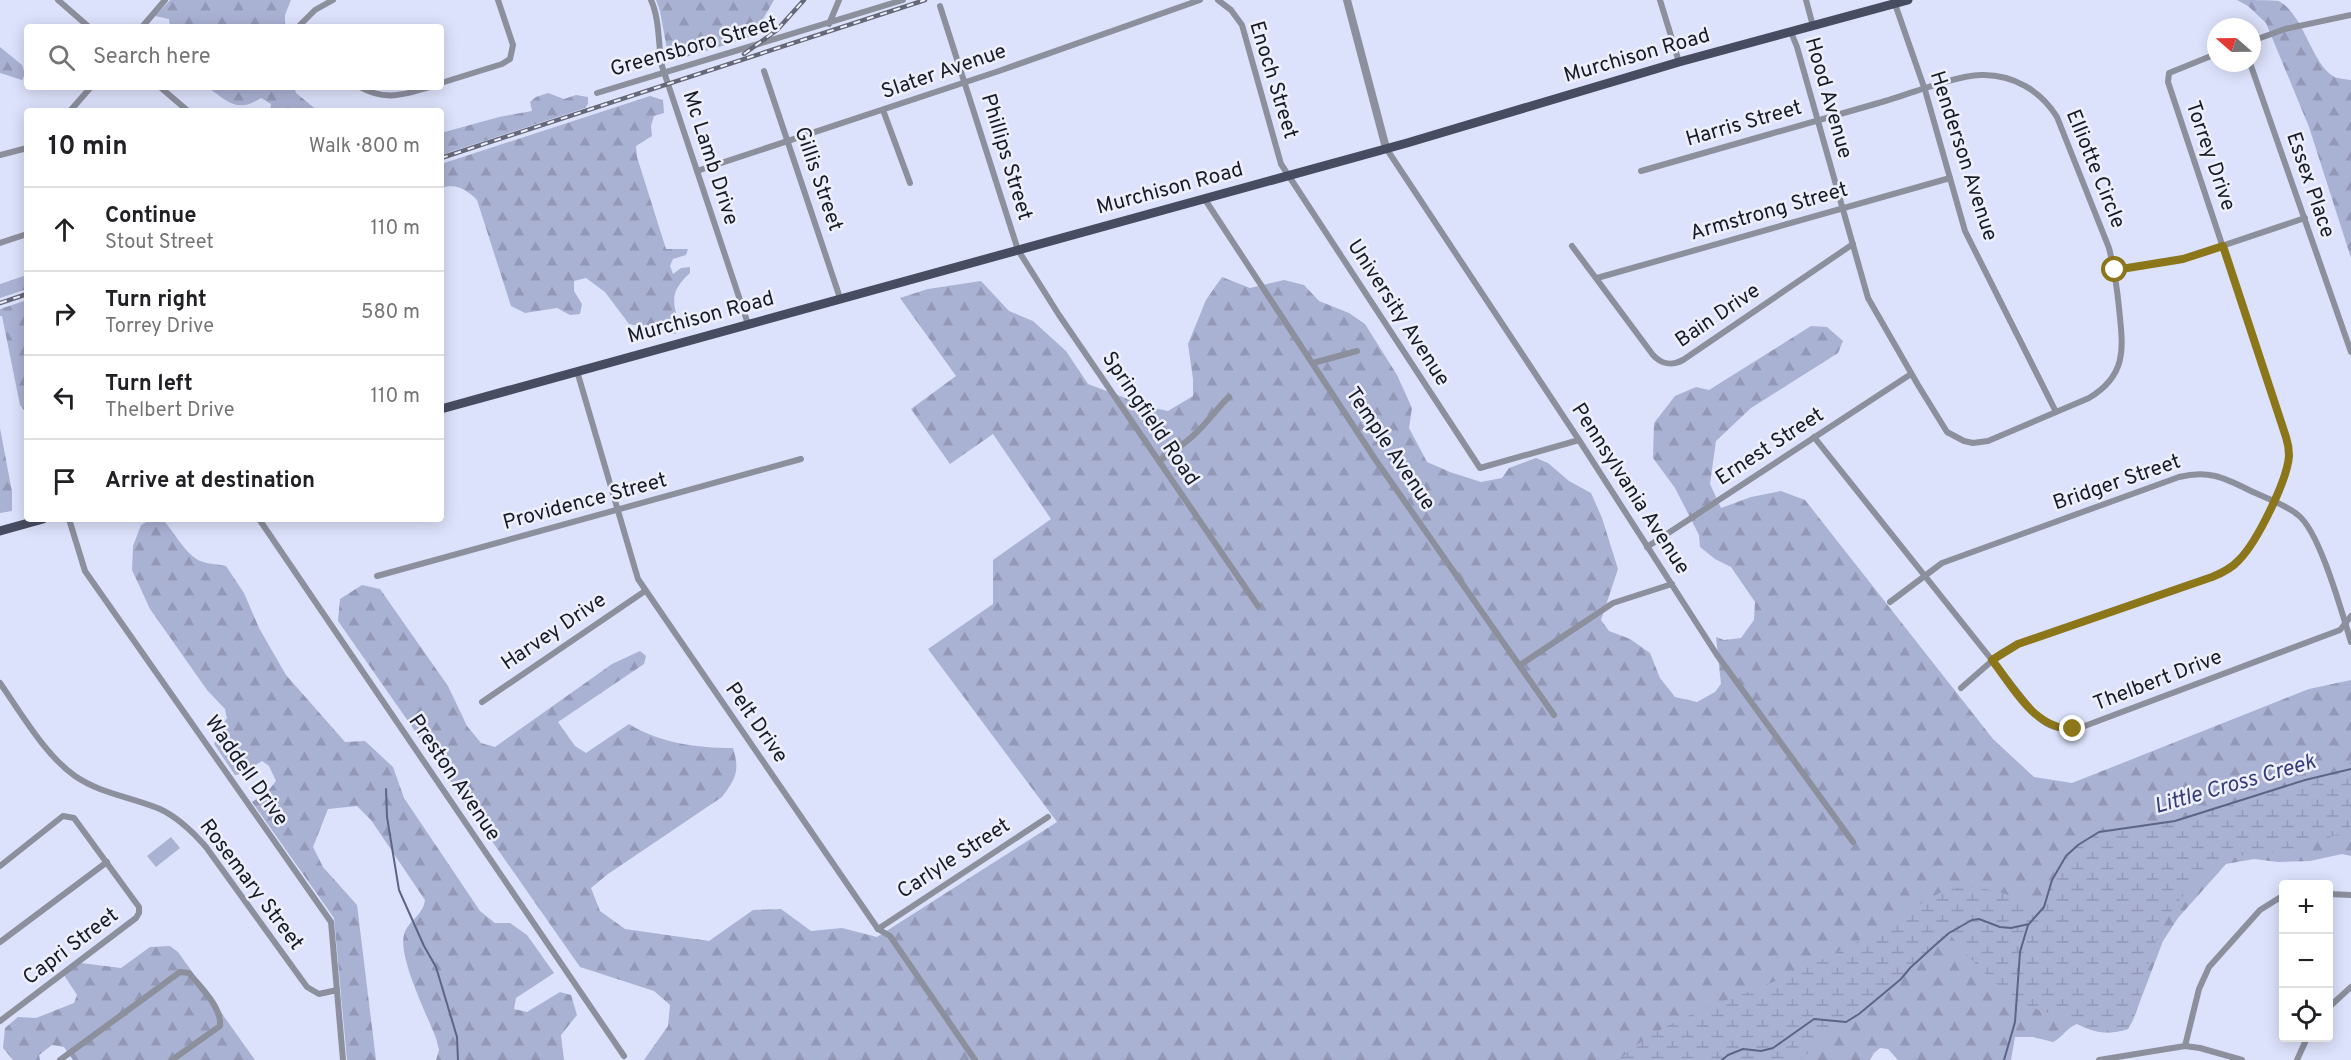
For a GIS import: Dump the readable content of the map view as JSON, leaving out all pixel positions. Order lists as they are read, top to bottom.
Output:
{
  "streets": {
    "main road": ["Murchison Road"],
    "street": [
      "Greensboro Street",
      "Slater Avenue",
      "Enoch Street",
      "Hood Avenue",
      "Harris Street",
      "Henderson Avenue",
      "Torrey Drive",
      "Phillips Street",
      "Mc Lamb Drive",
      "Elliotte Circle",
      "Gillis Street",
      "Essex Place",
      "Armstrong Street",
      "University Avenue",
      "Bain Drive",
      "Springfield Road",
      "Ernest Street",
      "Temple Avenue",
      "Bridger Street",
      "Pennsylvania Avenue",
      "Providence Street",
      "Harvey Drive",
      "Thelbert Drive",
      "Pelt Drive",
      "Waddell Drive",
      "Preston Avenue",
      "Carlyle Street",
      "Rosemary Street",
      "Capri Street"
    ]
  },
  "crossings": [
    ["Greensboro Street", "Mc Lamb Drive"],
    ["Murchison Road", "Enoch Street"],
    ["Murchison Road", "Hood Avenue"],
    ["Murchison Road", "Henderson Avenue"],
    ["Murchison Road", "Phillips Street"],
    ["Murchison Road", "Mc Lamb Drive"],
    ["Murchison Road", "Gillis Street"],
    ["Murchison Road", "University Avenue"],
    ["Murchison Road", "Springfield Road"],
    ["Murchison Road", "Temple Avenue"],
    ["Murchison Road", "Pennsylvania Avenue"],
    ["Murchison Road", "Pelt Drive"],
    ["Slater Avenue", "Phillips Street"],
    ["Slater Avenue", "Mc Lamb Drive"],
    ["Slater Avenue", "Gillis Street"],
    ["Enoch Street", "University Avenue"],
    ["Hood Avenue", "Harris Street"],
    ["Hood Avenue", "Elliotte Circle"],
    ["Hood Avenue", "Armstrong Street"],
    ["Hood Avenue", "Bain Drive"],
    ["Hood Avenue", "Ernest Street"],
    ["Harris Street", "Henderson Avenue"],
    ["Harris Street", "Elliotte Circle"],
    ["Henderson Avenue", "Elliotte Circle"],
    ["Henderson Avenue", "Armstrong Street"],
    ["Torrey Drive", "Bridger Street"],
    ["Torrey Drive", "Thelbert Drive"],
    ["Phillips Street", "Springfield Road"],
    ["Elliotte Circle", "Ernest Street"],
    ["Armstrong Street", "Bain Drive"],
    ["University Avenue", "Pennsylvania Avenue"],
    ["Ernest Street", "Pennsylvania Avenue"],
    ["Ernest Street", "Thelbert Drive"],
    ["Bridger Street", "Thelbert Drive"],
    ["Providence Street", "Pelt Drive"],
    ["Harvey Drive", "Pelt Drive"],
    ["Pelt Drive", "Carlyle Street"],
    ["Waddell Drive", "Rosemary Street"]
  ],
  "water": ["Little Cross Creek"],
  "north": "left",
  "page": {
    "search": "Search here",
    "heading": ["10 min", "Walk · 800 m"],
    "list": [
      ["Continue", "Stout Street", "110 m"],
      ["Turn right", "Torrey Drive", "580 m"],
      ["Turn left", "Thelbert Drive", "110 m"],
      "Arrive at destination"
    ],
    "map_buttons": ["+", "−"]
  }
}
